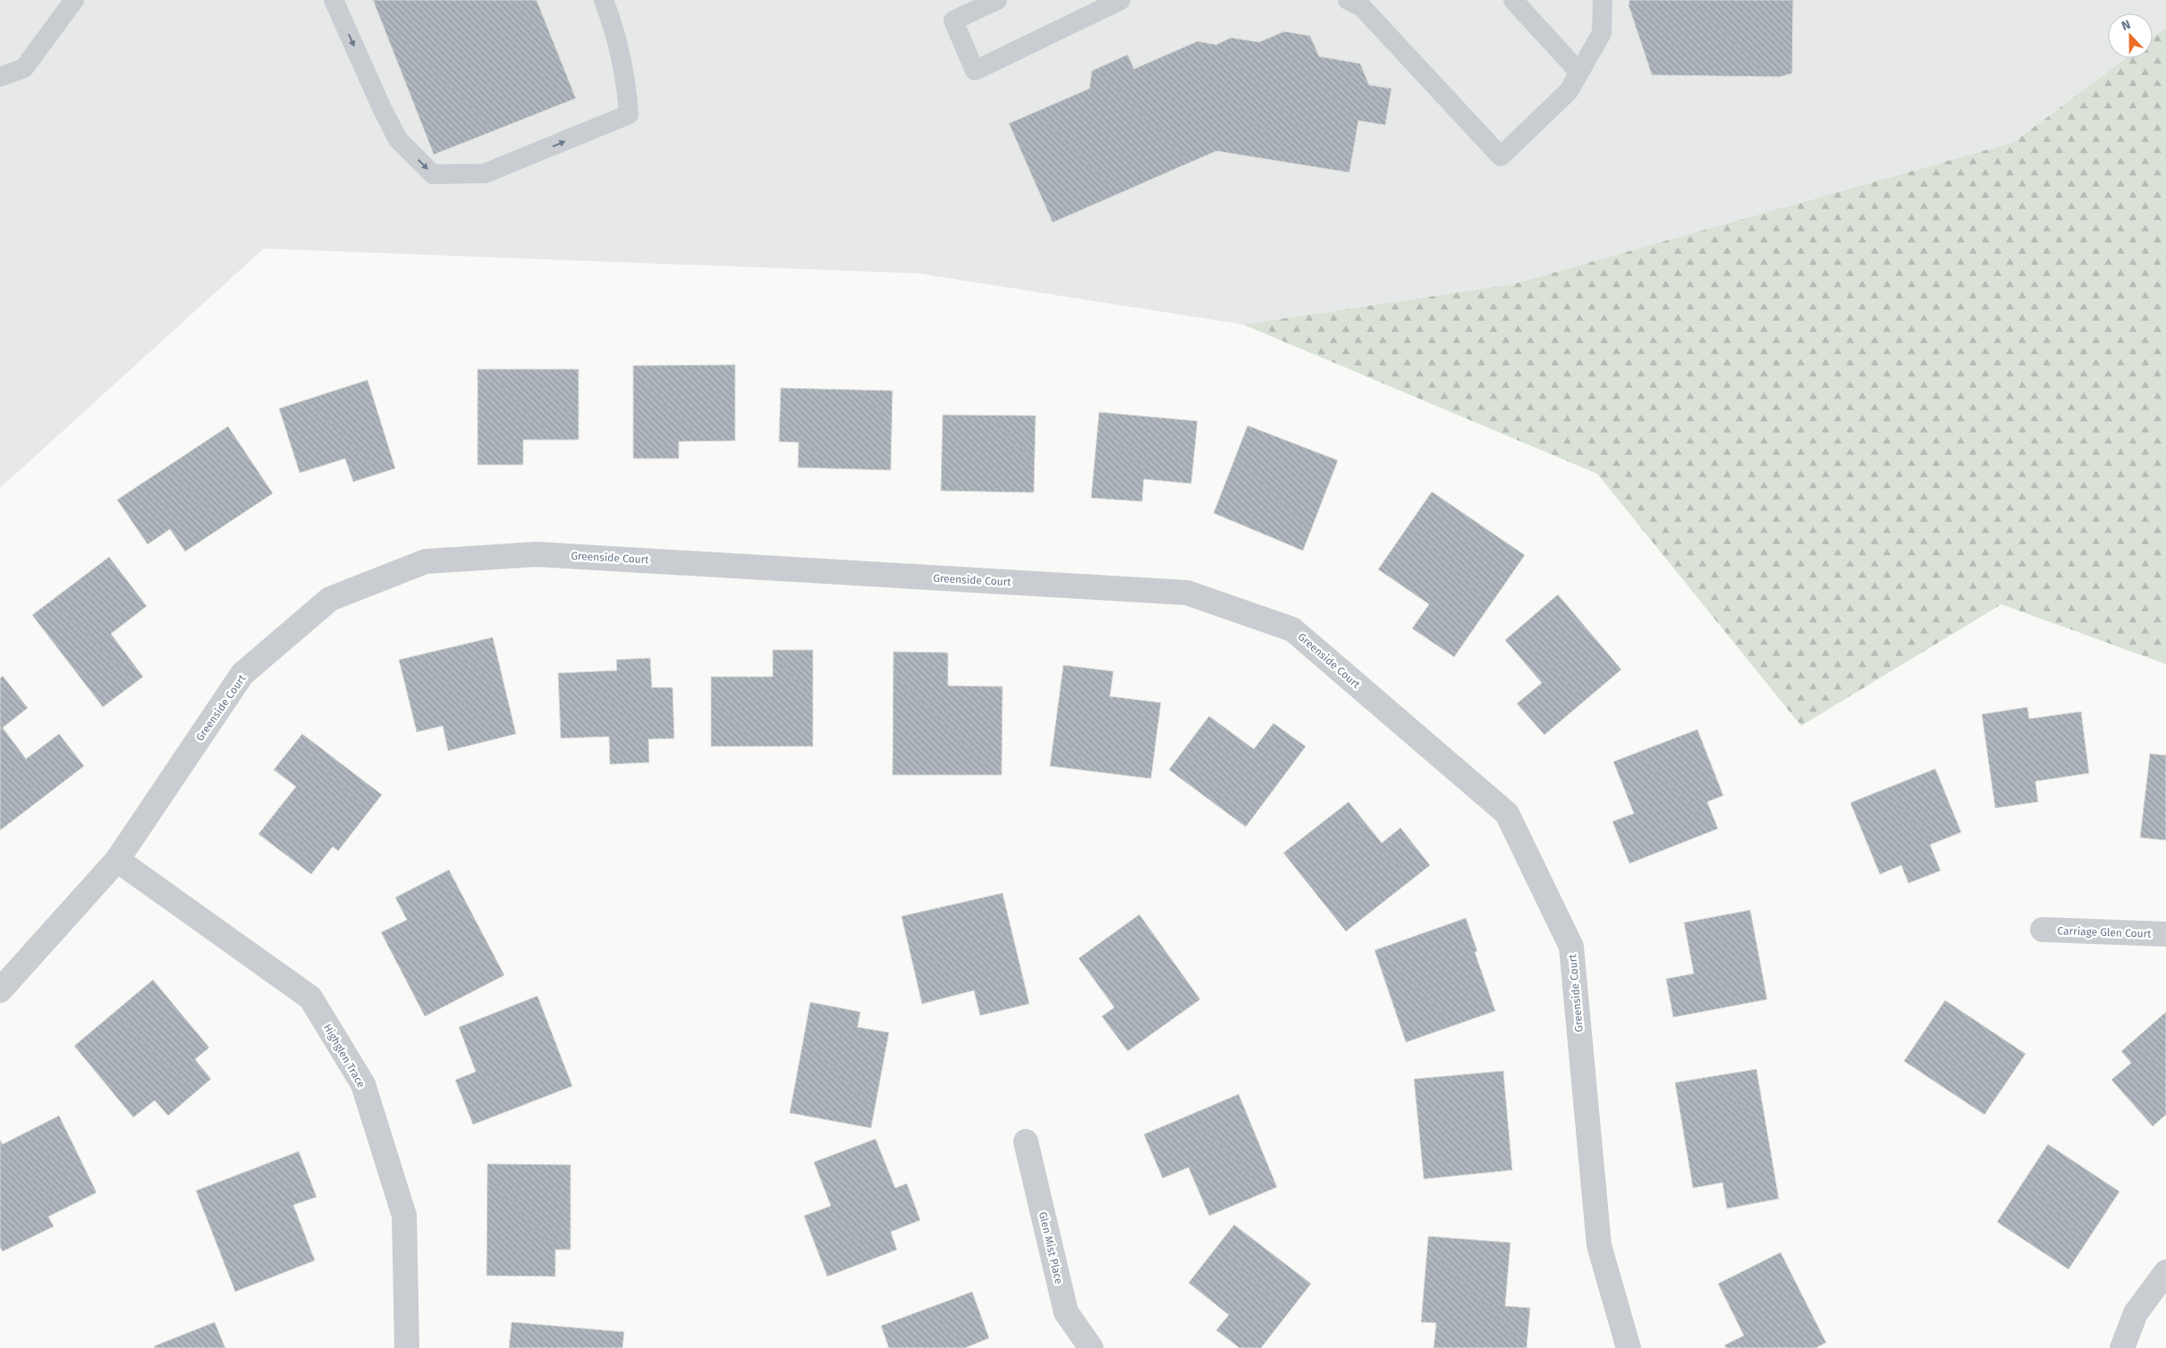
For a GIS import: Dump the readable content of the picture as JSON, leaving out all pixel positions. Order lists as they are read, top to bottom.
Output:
{
  "streets": {
    "street": [
      "Greenside Court",
      "Carriage Glen Court",
      "Highglen Trace",
      "Glen Mist Place"
    ]
  },
  "crossings": [
    ["Greenside Court", "Highglen Trace"]
  ],
  "north": "top"
}
